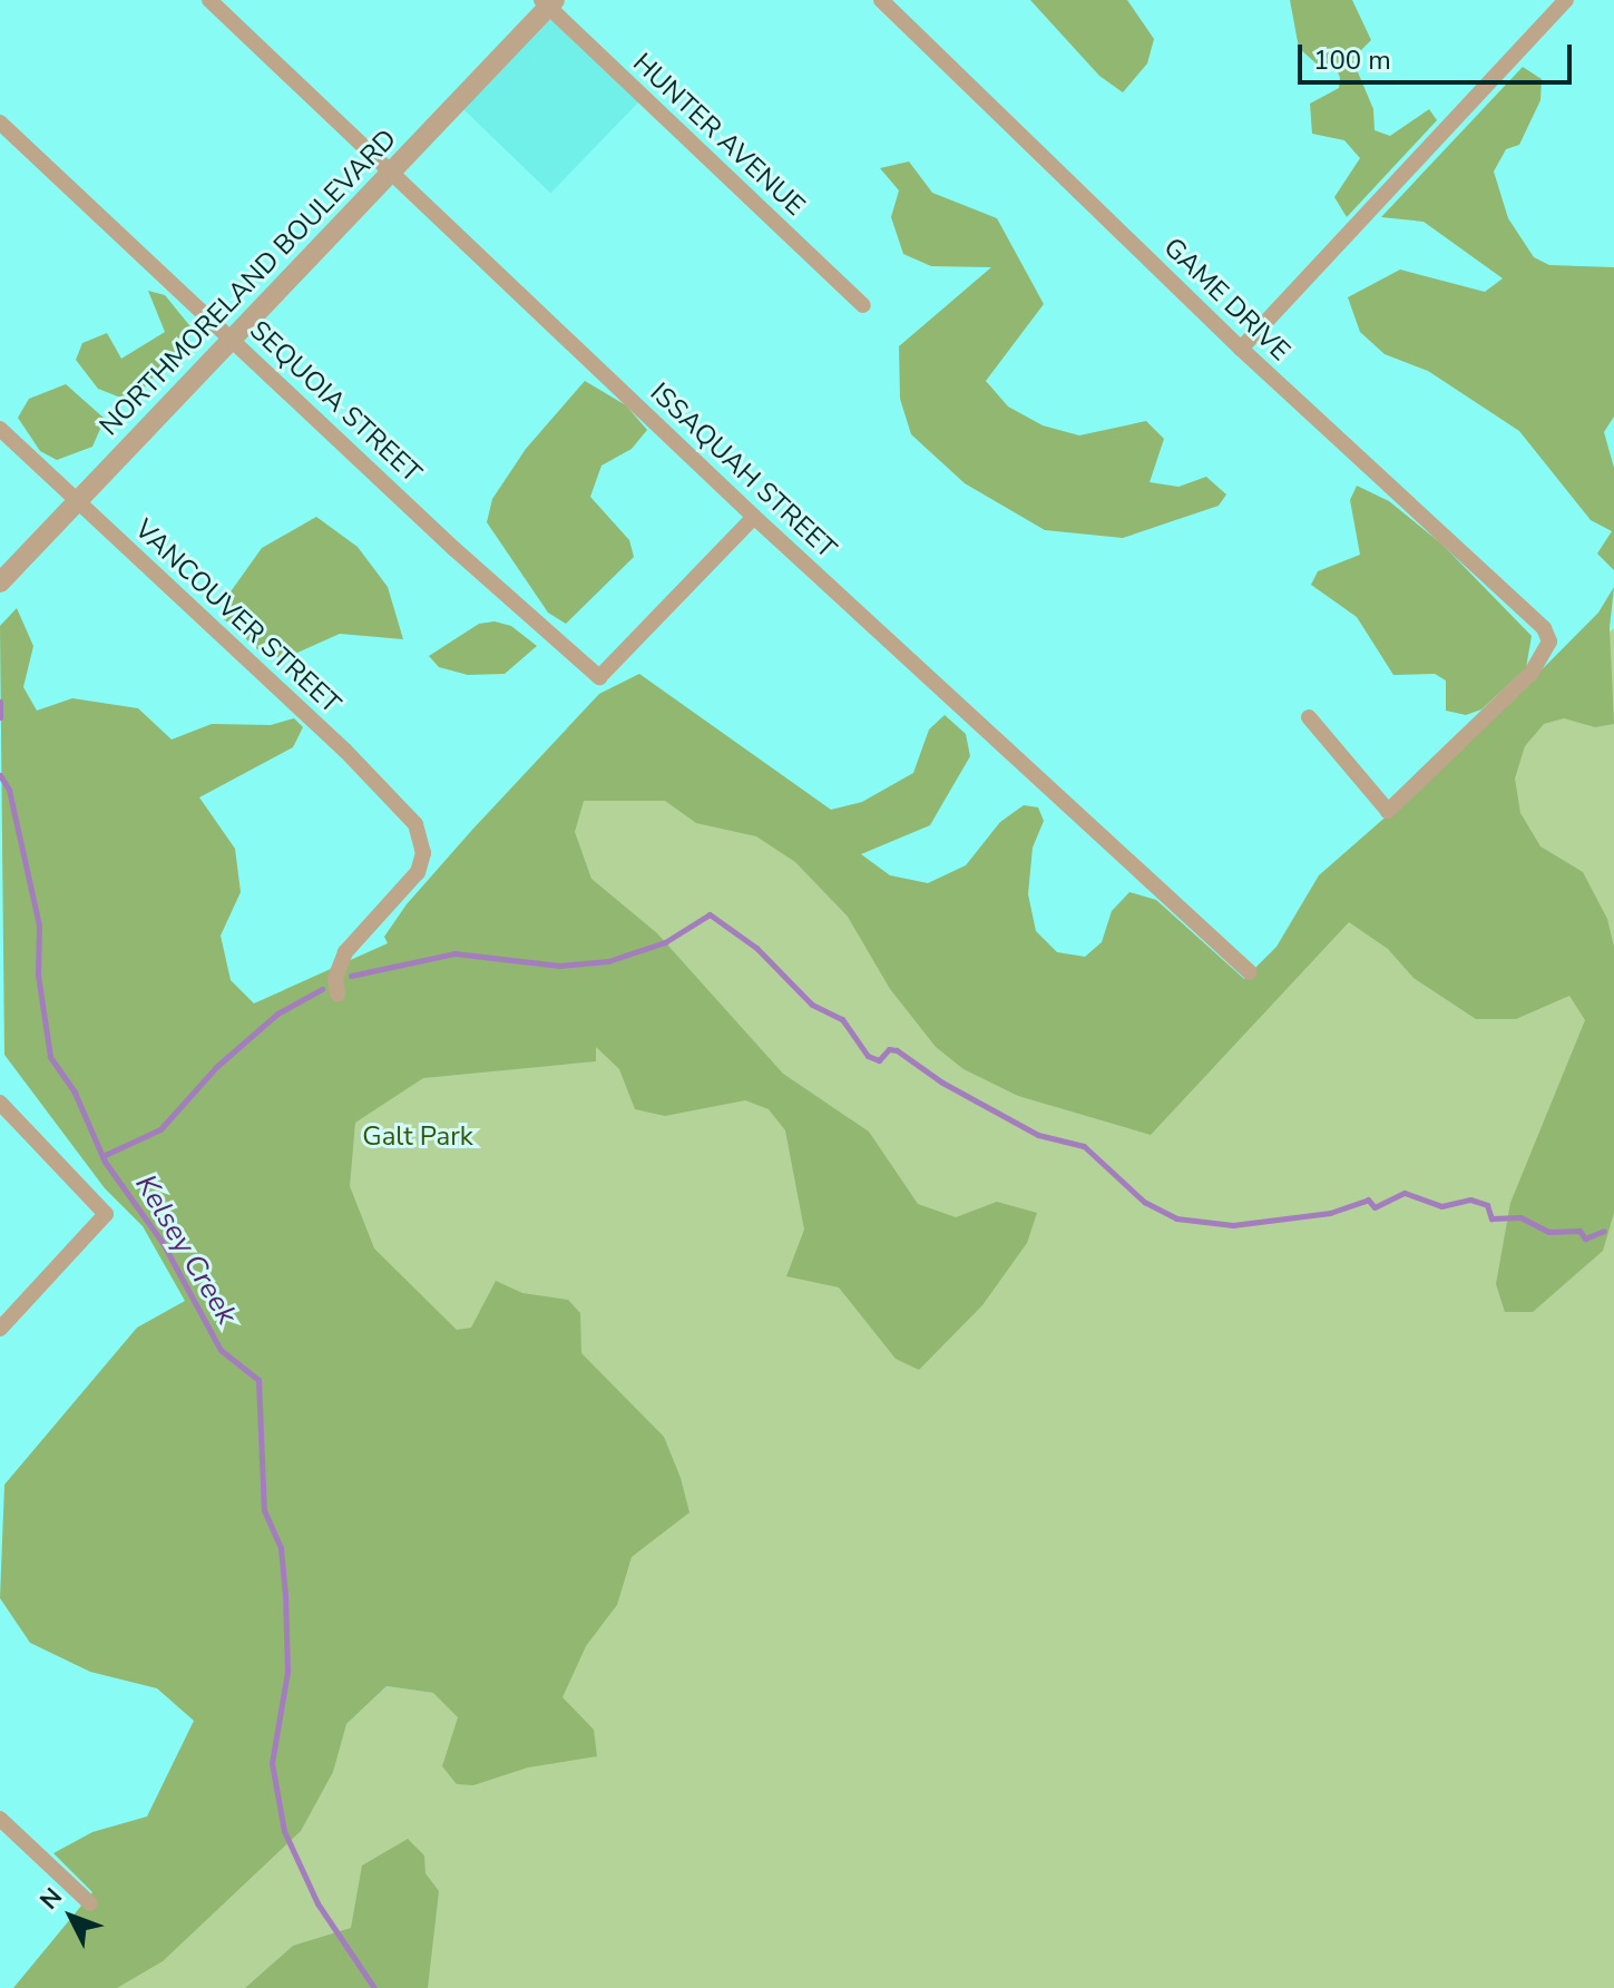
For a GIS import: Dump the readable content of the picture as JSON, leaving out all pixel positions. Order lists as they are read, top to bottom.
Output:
{
  "streets": {
    "street": [
      "HUNTER AVENUE",
      "NORTHMORELAND BOULEVARD",
      "GAME DRIVE",
      "SEQUOIA STREET",
      "ISSAQUAH STREET",
      "VANCOUVER STREET"
    ]
  },
  "crossings": [
    ["HUNTER AVENUE", "NORTHMORELAND BOULEVARD"],
    ["NORTHMORELAND BOULEVARD", "SEQUOIA STREET"],
    ["NORTHMORELAND BOULEVARD", "ISSAQUAH STREET"],
    ["NORTHMORELAND BOULEVARD", "VANCOUVER STREET"],
    ["SEQUOIA STREET", "ISSAQUAH STREET"]
  ],
  "water": ["Kelsey Creek"],
  "parks": ["Galt Park"],
  "scale_bar": "100 m",
  "north": "top left"
}
